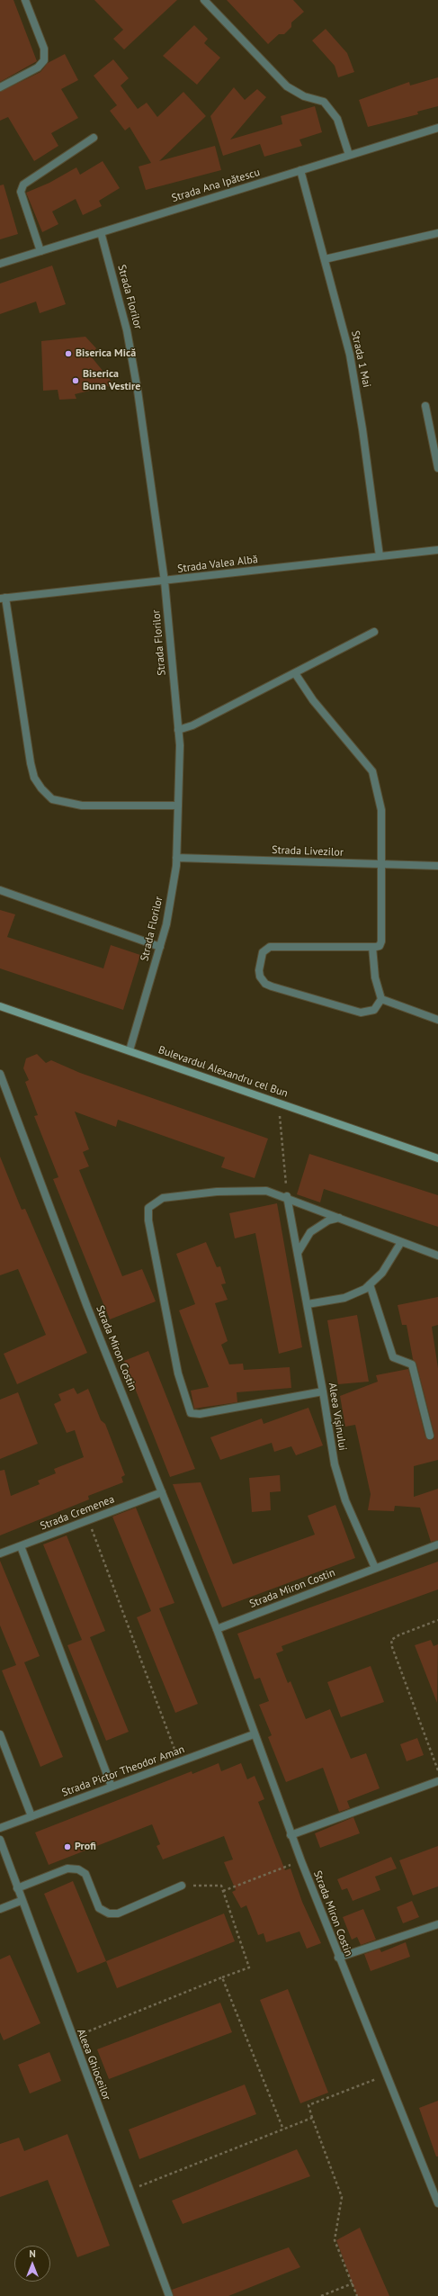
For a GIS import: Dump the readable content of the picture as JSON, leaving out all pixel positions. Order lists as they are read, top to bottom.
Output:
{
  "streets": {
    "main road": ["Bulevardul Alexandru cel Bun"],
    "street": [
      "Strada Ana Ipătescu",
      "Strada Florilor",
      "Strada 1 Mai",
      "Strada Valea Albă",
      "Strada Livezilor",
      "Strada Miron Costin",
      "Aleea Vișinului",
      "Strada Cremenea",
      "Strada Pictor Theodor Aman",
      "Aleea Ghioceilor"
    ]
  },
  "crossings": [
    ["Strada Ana Ipătescu", "Strada Florilor"],
    ["Strada Ana Ipătescu", "Strada 1 Mai"],
    ["Strada Florilor", "Strada Valea Albă"],
    ["Strada Florilor", "Strada Livezilor"],
    ["Strada Florilor", "Bulevardul Alexandru cel Bun"],
    ["Strada 1 Mai", "Strada Valea Albă"],
    ["Strada Miron Costin", "Aleea Vișinului"],
    ["Strada Miron Costin", "Strada Cremenea"],
    ["Strada Miron Costin", "Strada Pictor Theodor Aman"]
  ],
  "places": ["Biserica Mică", "Biserica Buna Vestire", "Profi"],
  "north": "top"
}
